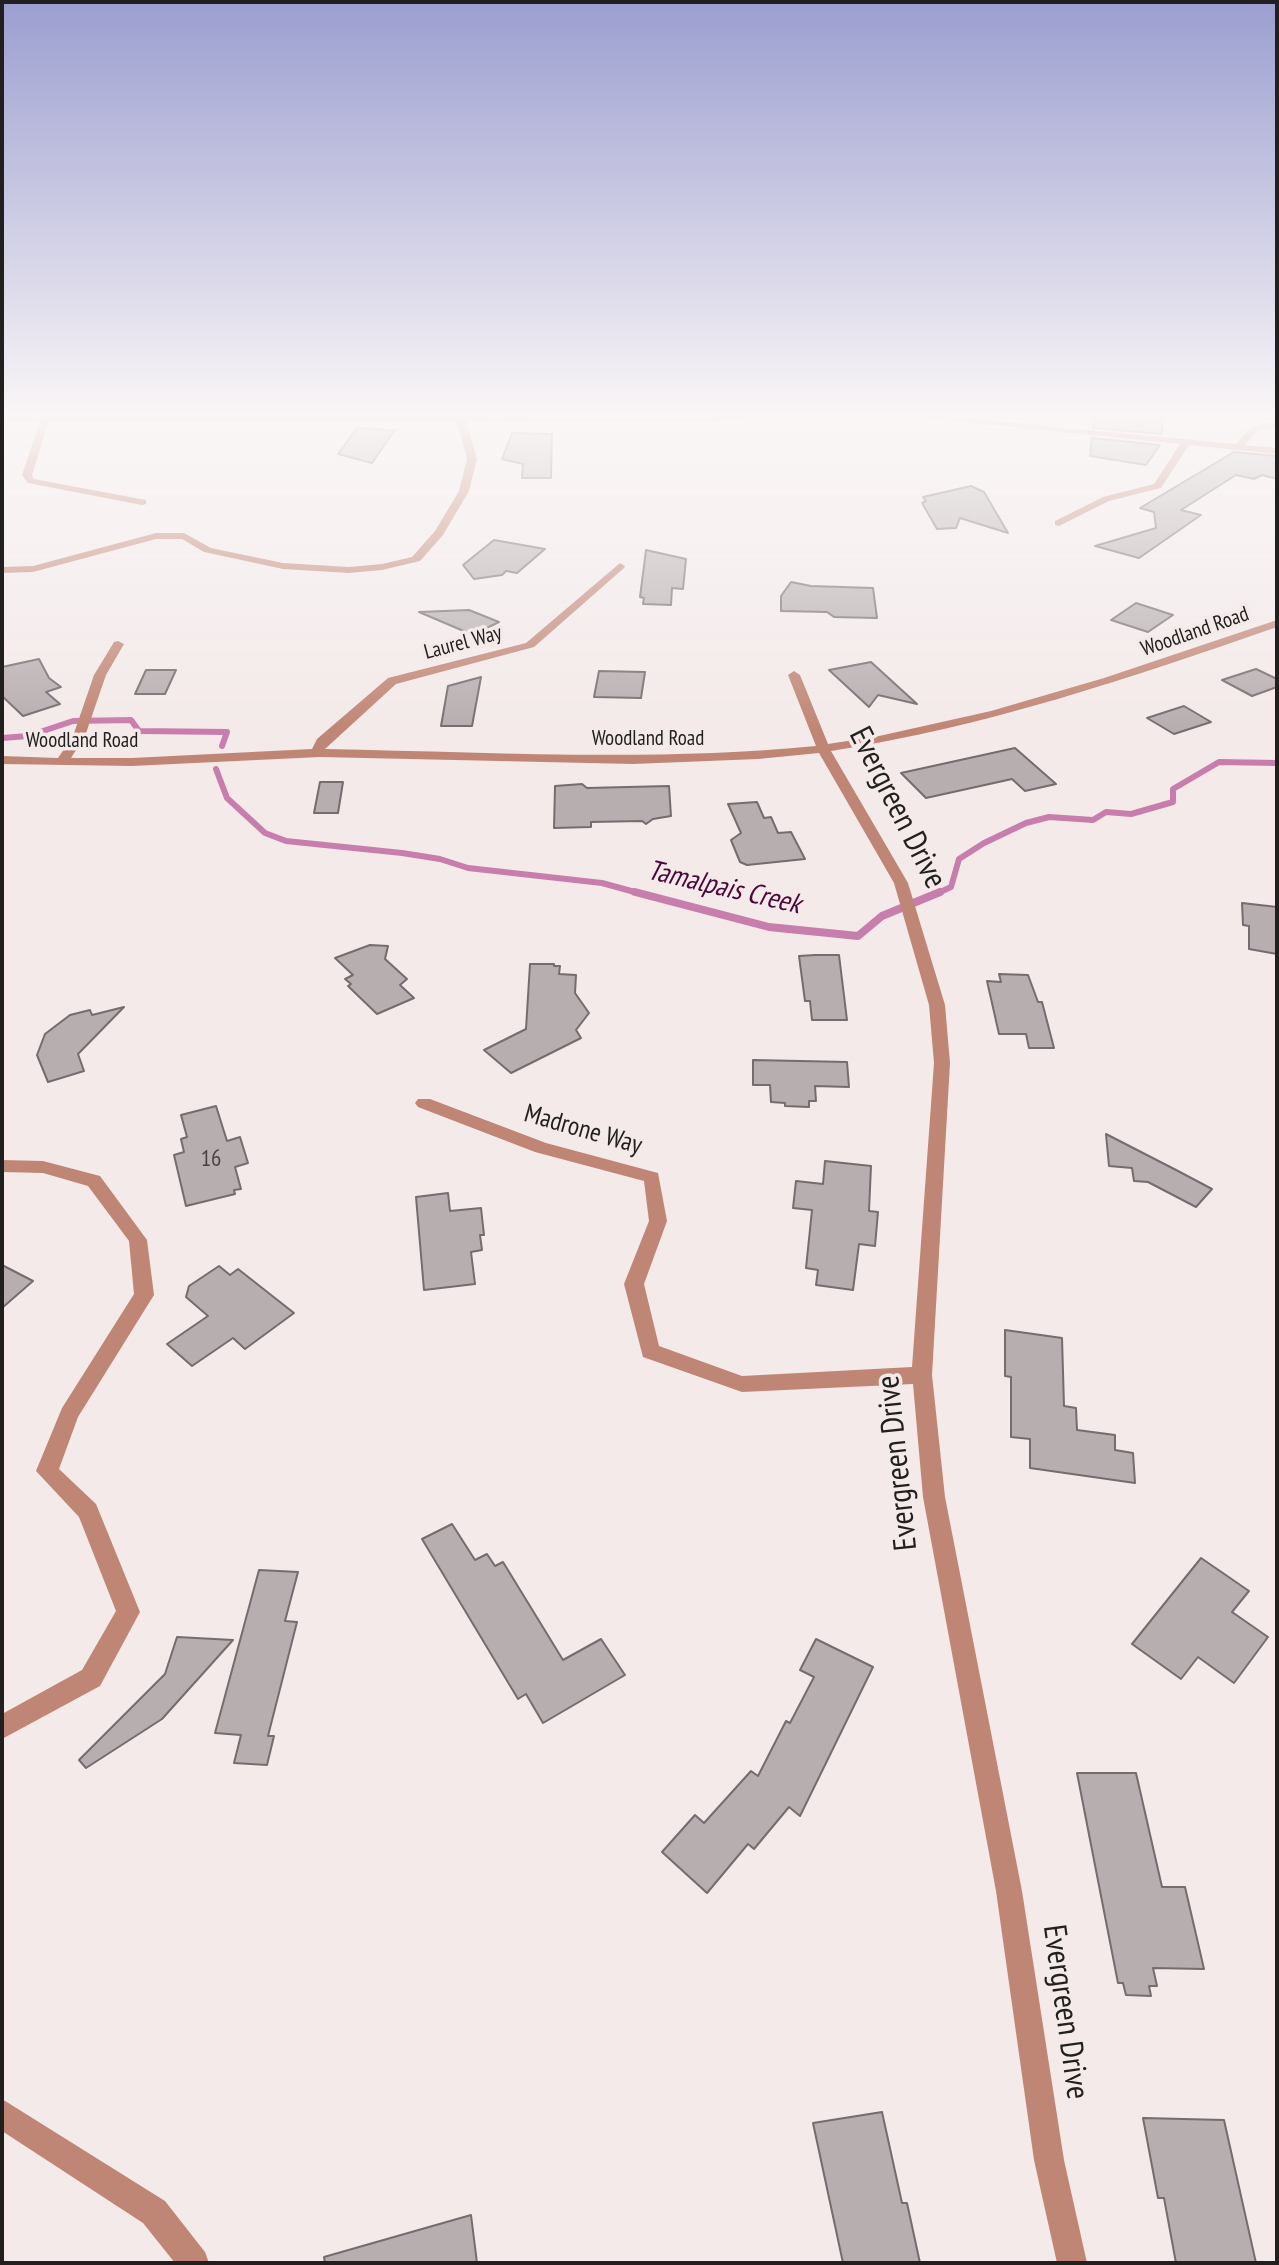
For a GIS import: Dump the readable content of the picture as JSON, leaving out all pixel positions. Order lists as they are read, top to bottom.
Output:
{
  "streets": {
    "street": [
      "Woodland Road",
      "Laurel Way",
      "Evergreen Drive",
      "Madrone Way"
    ]
  },
  "crossings": [
    ["Woodland Road", "Laurel Way"],
    ["Woodland Road", "Evergreen Drive"],
    ["Evergreen Drive", "Madrone Way"]
  ],
  "water": ["Tamalpais Creek"],
  "house_numbers": ["16"]
}
